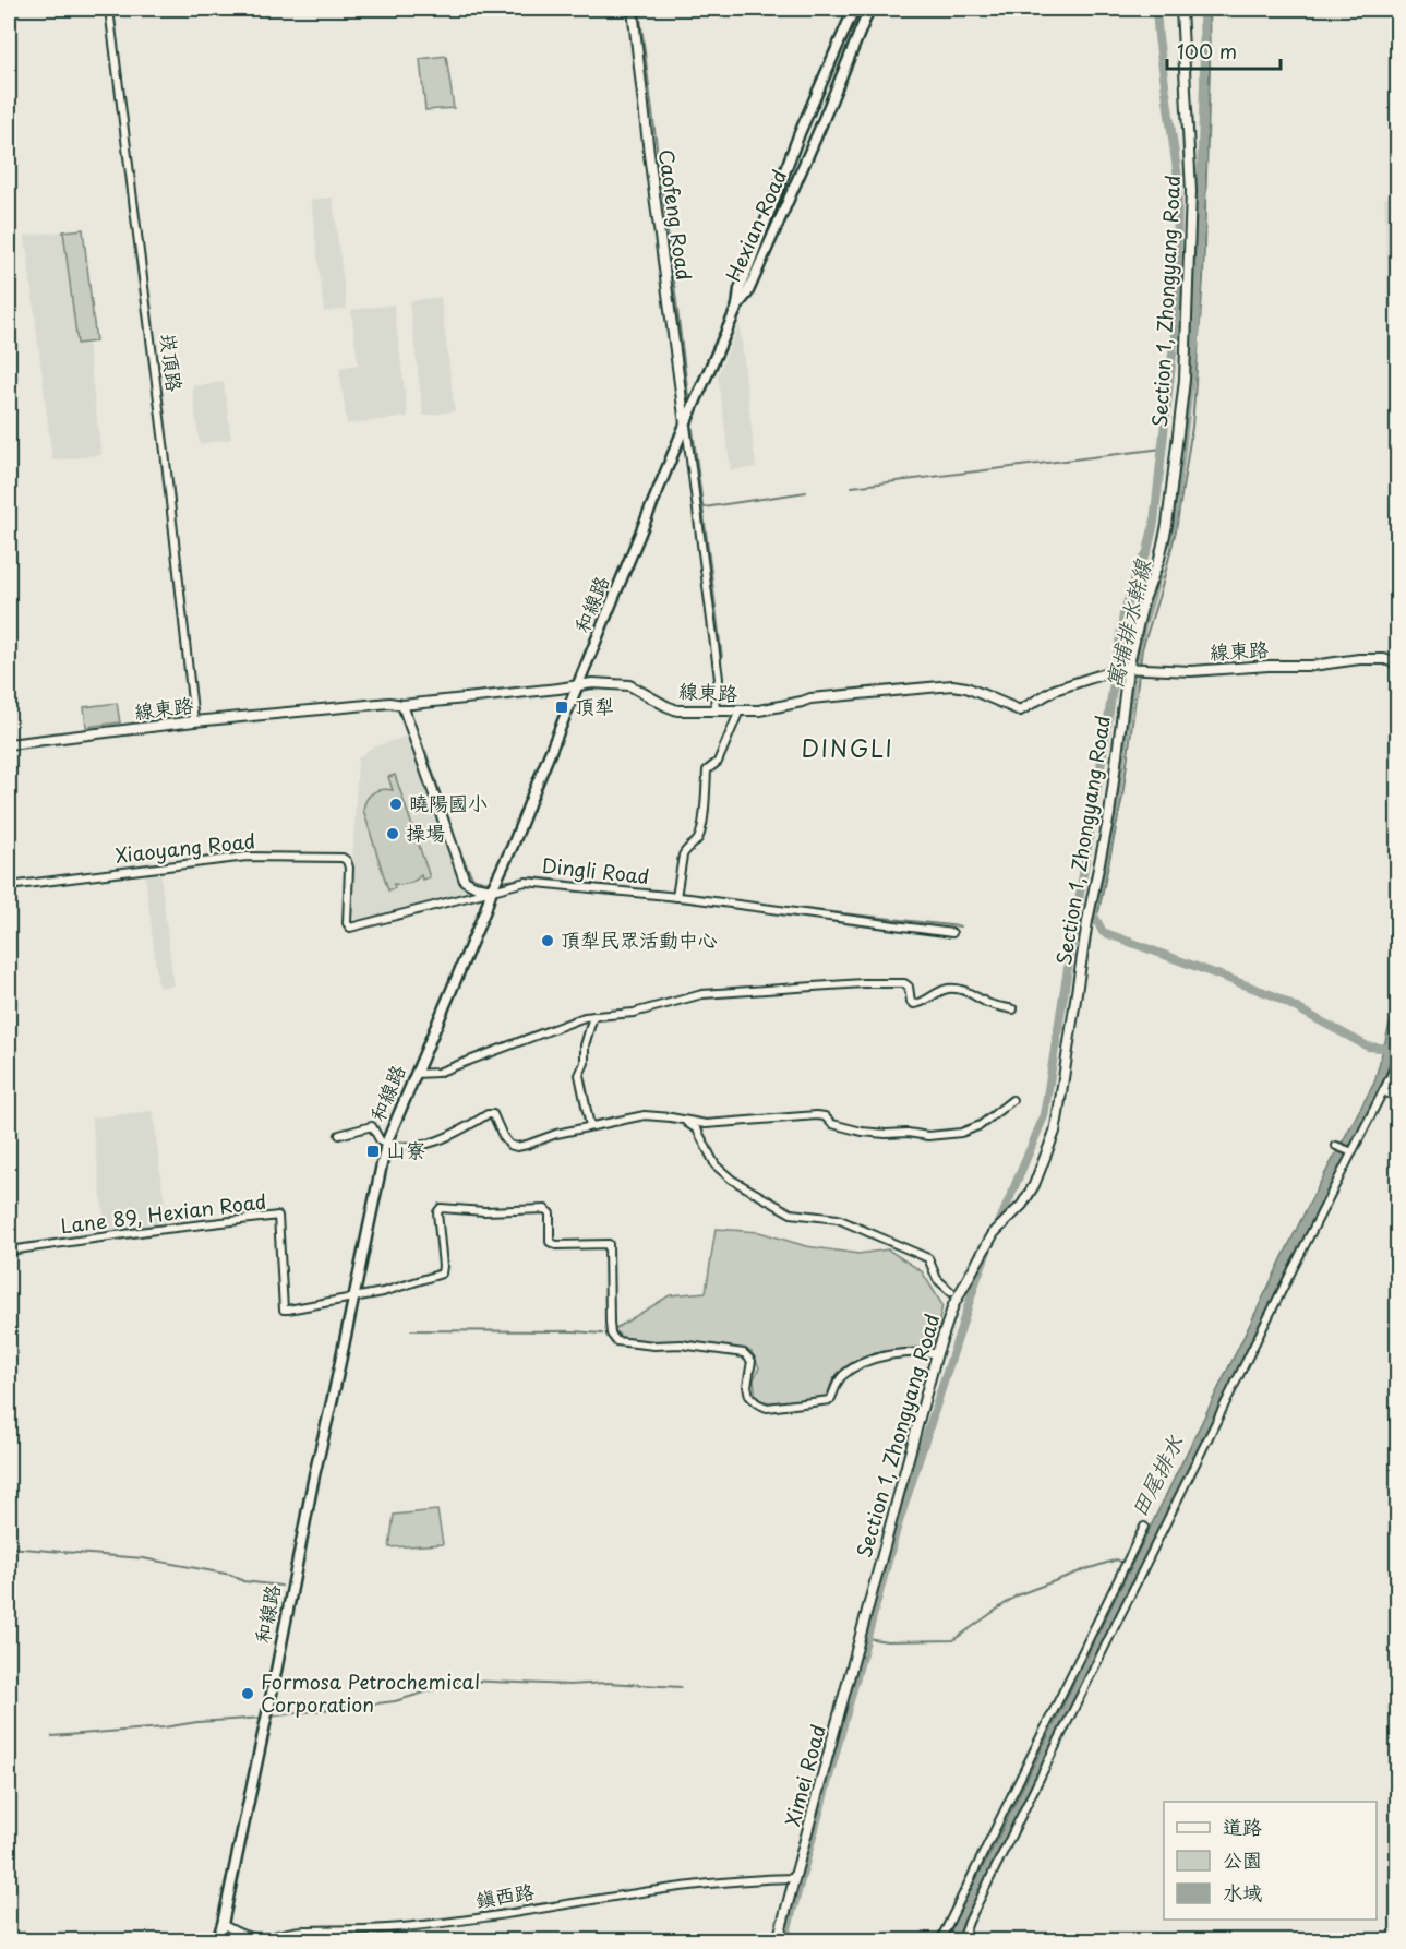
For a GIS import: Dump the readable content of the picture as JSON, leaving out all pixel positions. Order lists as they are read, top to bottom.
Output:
{
  "streets": {
    "main road": ["Hexian Road", "和線路"],
    "street": [
      "Caofeng Road",
      "Section 1, Zhongyang Road",
      "崁頂路",
      "線東路",
      "Xiaoyang Road",
      "Dingli Road",
      "Lane 89, Hexian Road",
      "Ximei Road",
      "鎮西路"
    ]
  },
  "crossings": [
    ["Caofeng Road", "和線路"],
    ["Hexian Road", "和線路"],
    ["Section 1, Zhongyang Road", "線東路"],
    ["Section 1, Zhongyang Road", "Ximei Road"],
    ["崁頂路", "線東路"],
    ["和線路", "線東路"],
    ["和線路", "Xiaoyang Road"],
    ["和線路", "Dingli Road"],
    ["和線路", "Lane 89, Hexian Road"],
    ["和線路", "鎮西路"],
    ["線東路", "Dingli Road"],
    ["Xiaoyang Road", "Dingli Road"],
    ["Ximei Road", "鎮西路"]
  ],
  "districts": ["DINGLI"],
  "water": ["寓埔排水幹線", "田尾排水"],
  "places": {
    "transit": ["頂犁", "山寮"],
    "other": [
      "曉陽國小",
      "操場",
      "頂犁民眾活動中心",
      "Formosa Petrochemical Corporation"
    ]
  },
  "legend": ["道路", "公園", "水域"],
  "scale_bar": "100 m"
}
